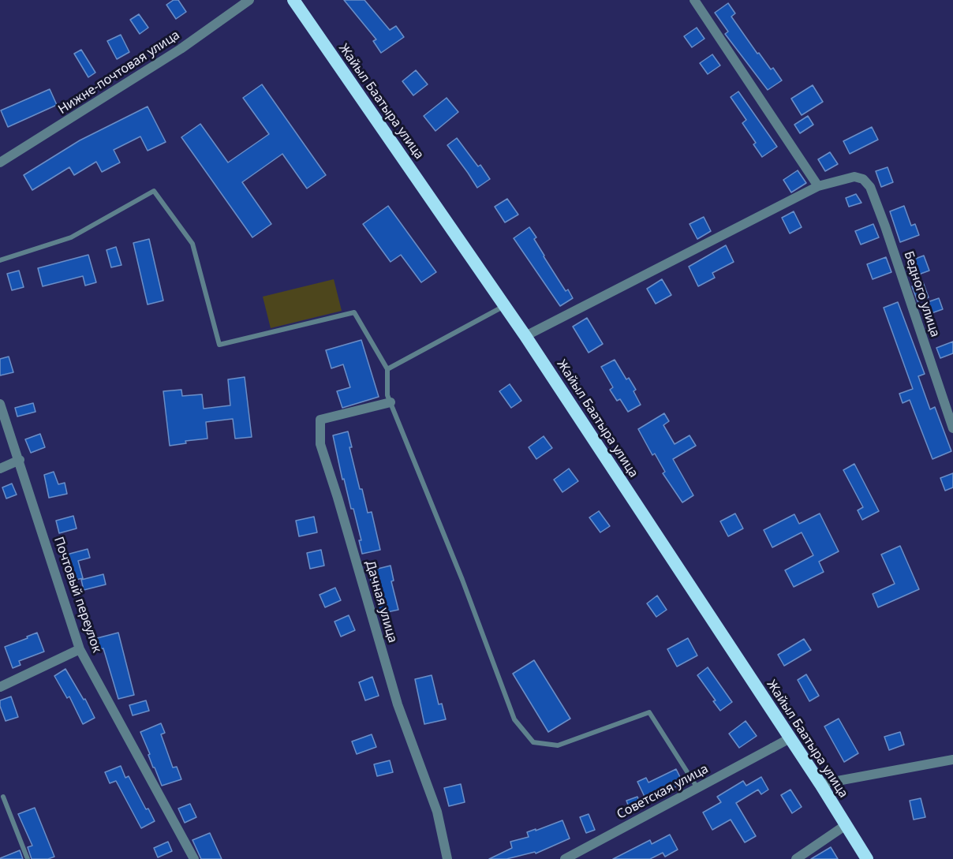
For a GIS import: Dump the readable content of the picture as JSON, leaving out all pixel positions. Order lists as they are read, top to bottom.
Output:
{
  "streets": {
    "highway": ["Жайыл Баатыра улица"],
    "street": [
      "Нижне-почтовая улица",
      "Бедного улица",
      "Почтовый переулок",
      "Дачная улица",
      "Советская улица"
    ]
  },
  "crossings": [
    ["Жайыл Баатыра улица", "Советская улица"]
  ]
}
